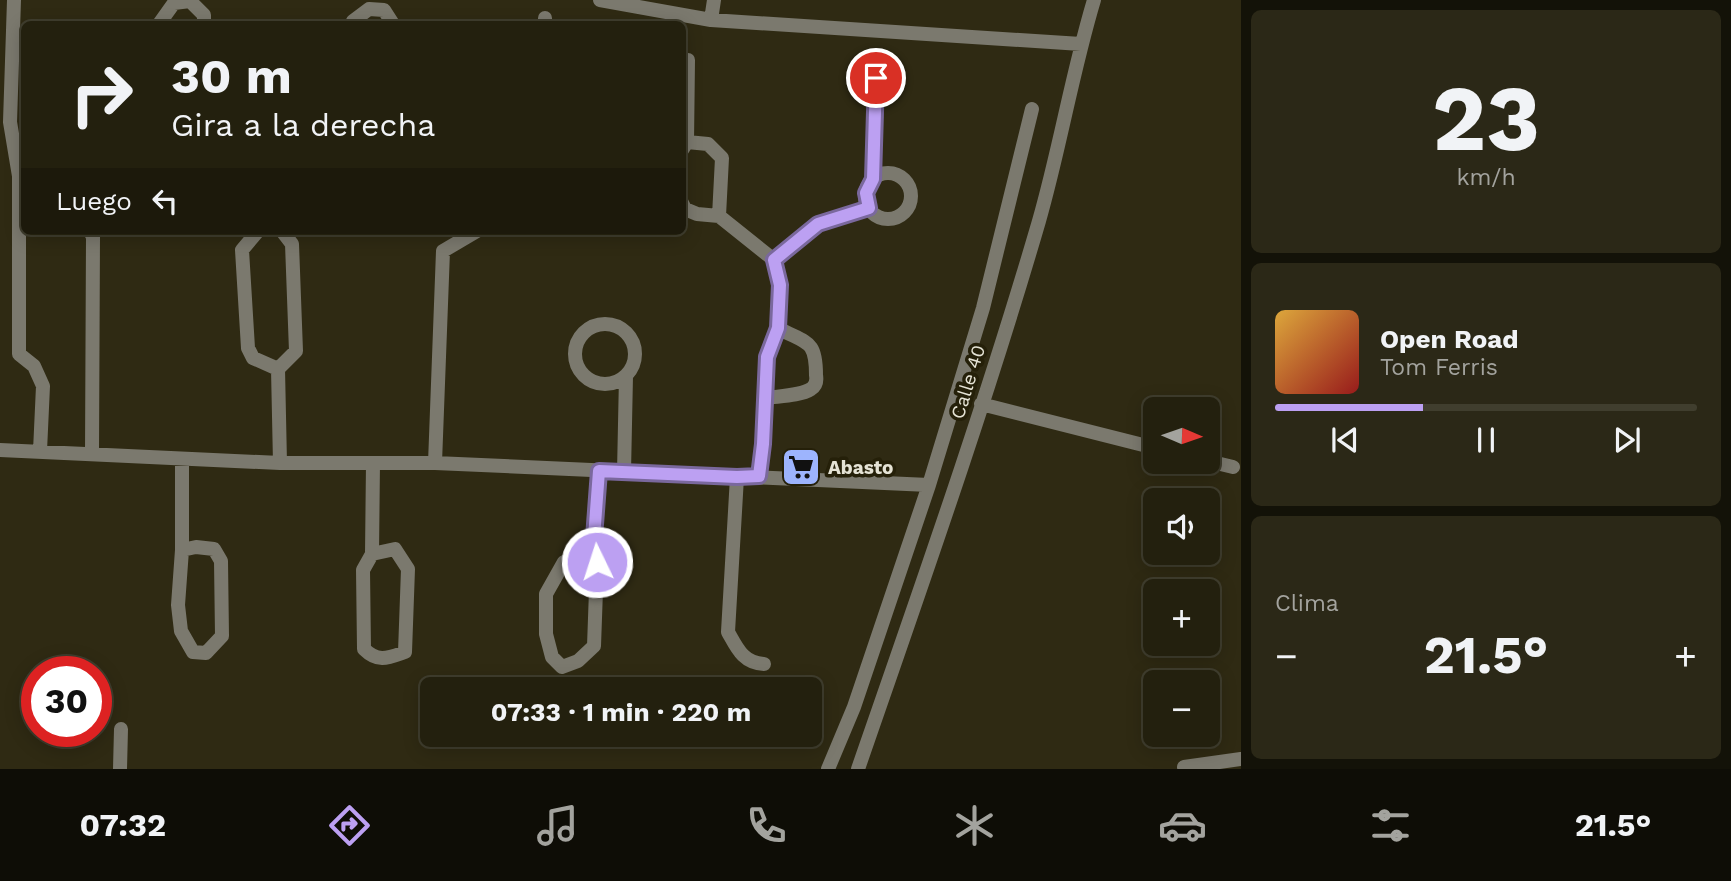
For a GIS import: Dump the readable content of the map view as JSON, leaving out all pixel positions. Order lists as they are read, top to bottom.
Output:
{
  "streets": {
    "street": ["Calle 40"]
  },
  "places": {
    "supermarket": ["Abasto"]
  },
  "north": "right",
  "page": {
    "tile": [
      ["23", "km/h"],
      "Clima"
    ],
    "turn": ["30 m", "Gira a la derecha"],
    "then": "Luego",
    "song": ["Open Road", "Tom Ferris"],
    "map_buttons": ["+", "−"],
    "heat": ["−", "21.5°", "+"],
    "limit": "30",
    "trip": "07:33 · 1 min · 220 m",
    "tabs": ["07:32", "21.5°"]
  }
}
